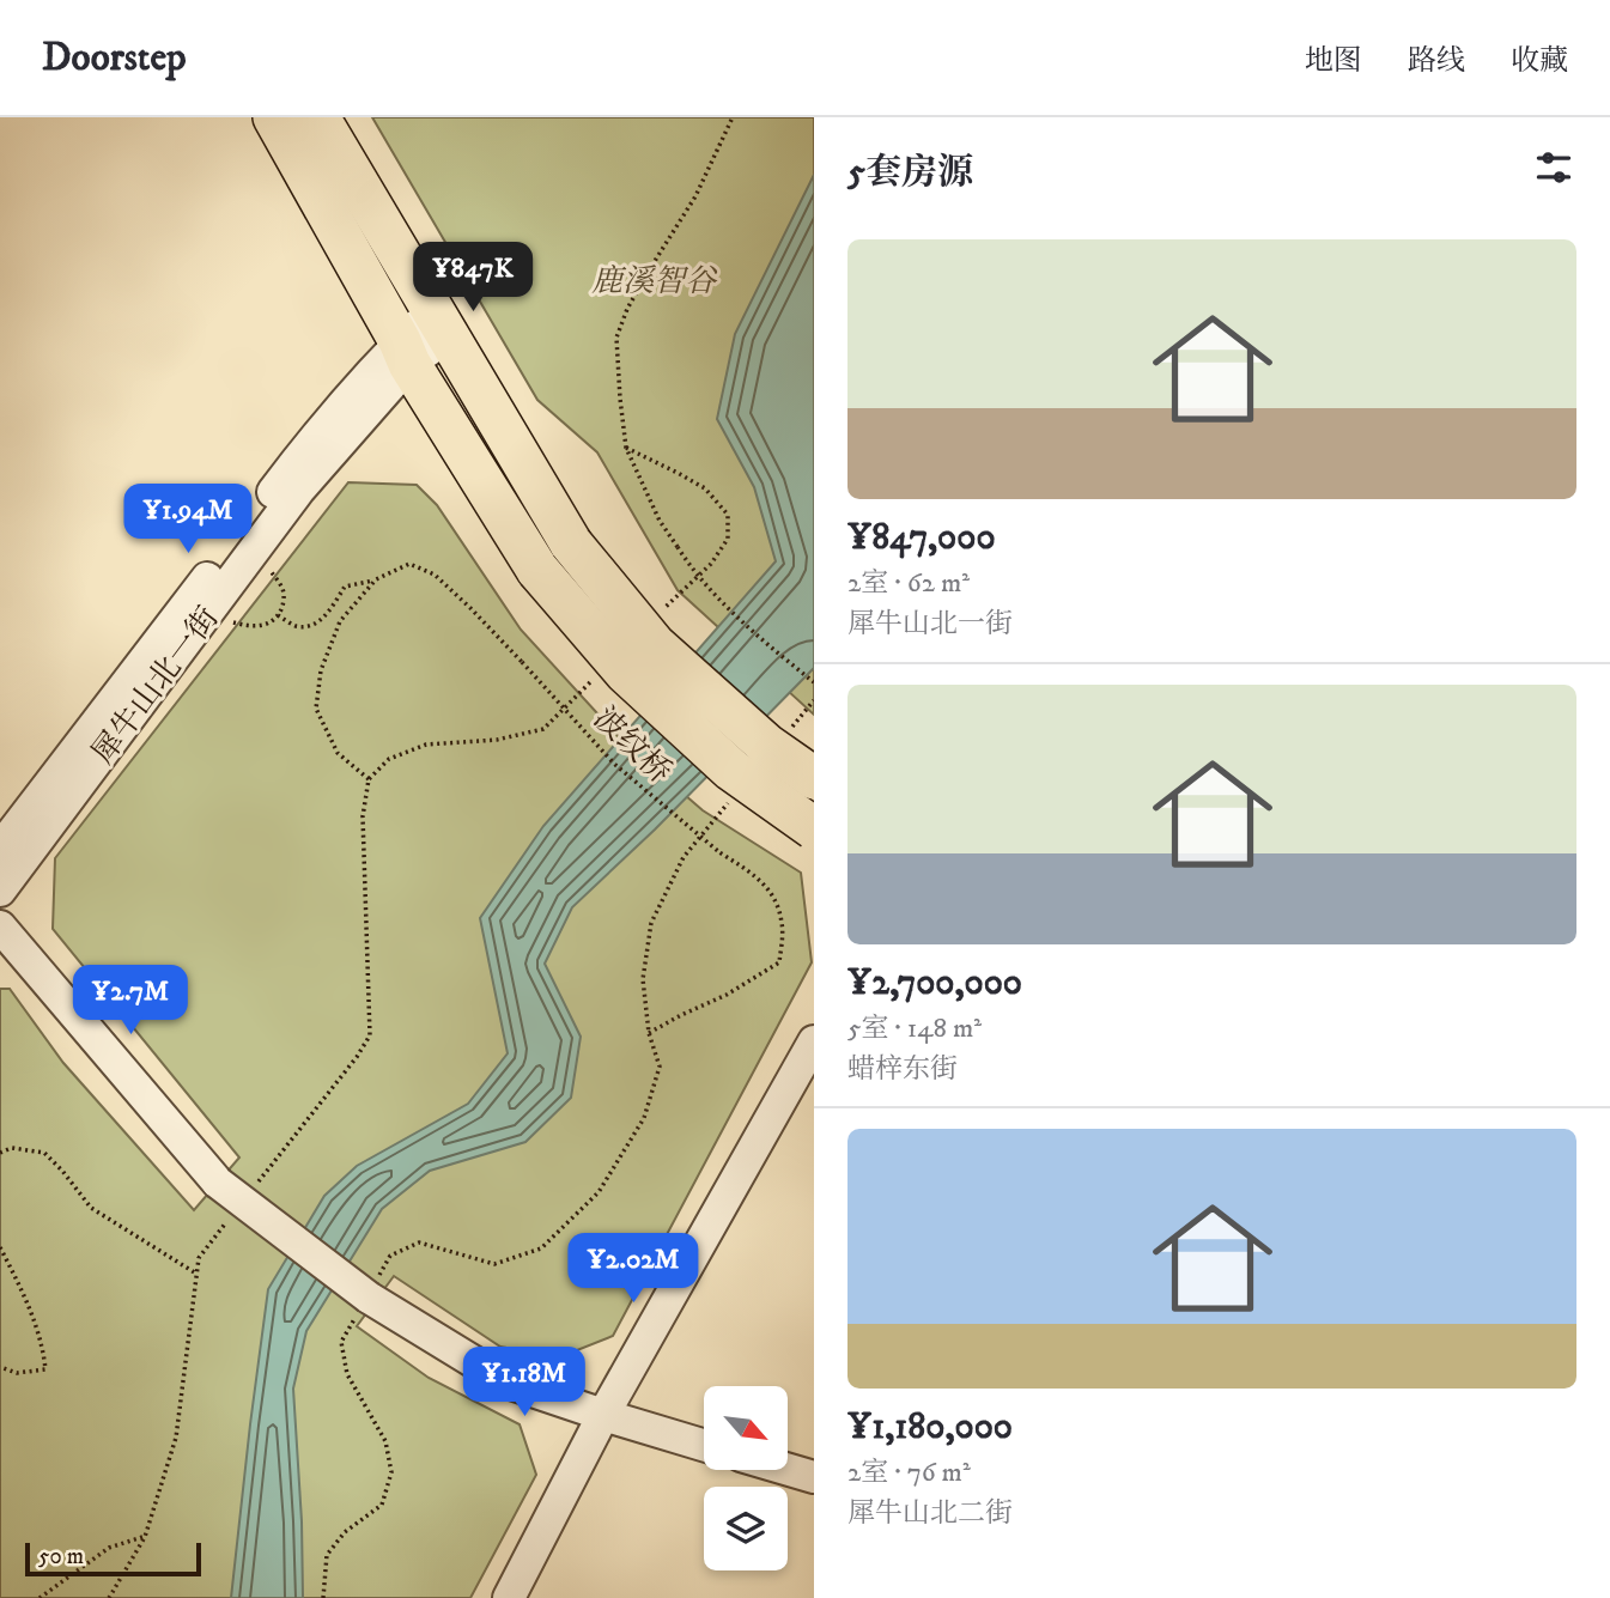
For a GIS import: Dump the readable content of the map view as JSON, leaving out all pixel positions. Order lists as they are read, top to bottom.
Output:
{
  "streets": {
    "street": ["犀牛山北一街"],
    "path": ["波纹桥"]
  },
  "parks": ["鹿溪智谷"],
  "scale_bar": "50 m",
  "north": "bottom right",
  "page": {
    "header": "Doorstep",
    "nav": ["地图", "路线", "收藏"],
    "heading": "5套房源",
    "list": [
      {
        "name": "¥847,000",
        "note": "2室 · 62 m² · 犀牛山北一街"
      },
      {
        "name": "¥2,700,000",
        "note": "5室 · 148 m² · 蜡梓东街"
      },
      {
        "name": "¥1,180,000",
        "note": "2室 · 76 m² · 犀牛山北二街"
      }
    ],
    "price": [
      "¥847K",
      "¥1.94M",
      "¥2.7M",
      "¥2.02M",
      "¥1.18M"
    ],
    "scale": "50 m"
  }
}
